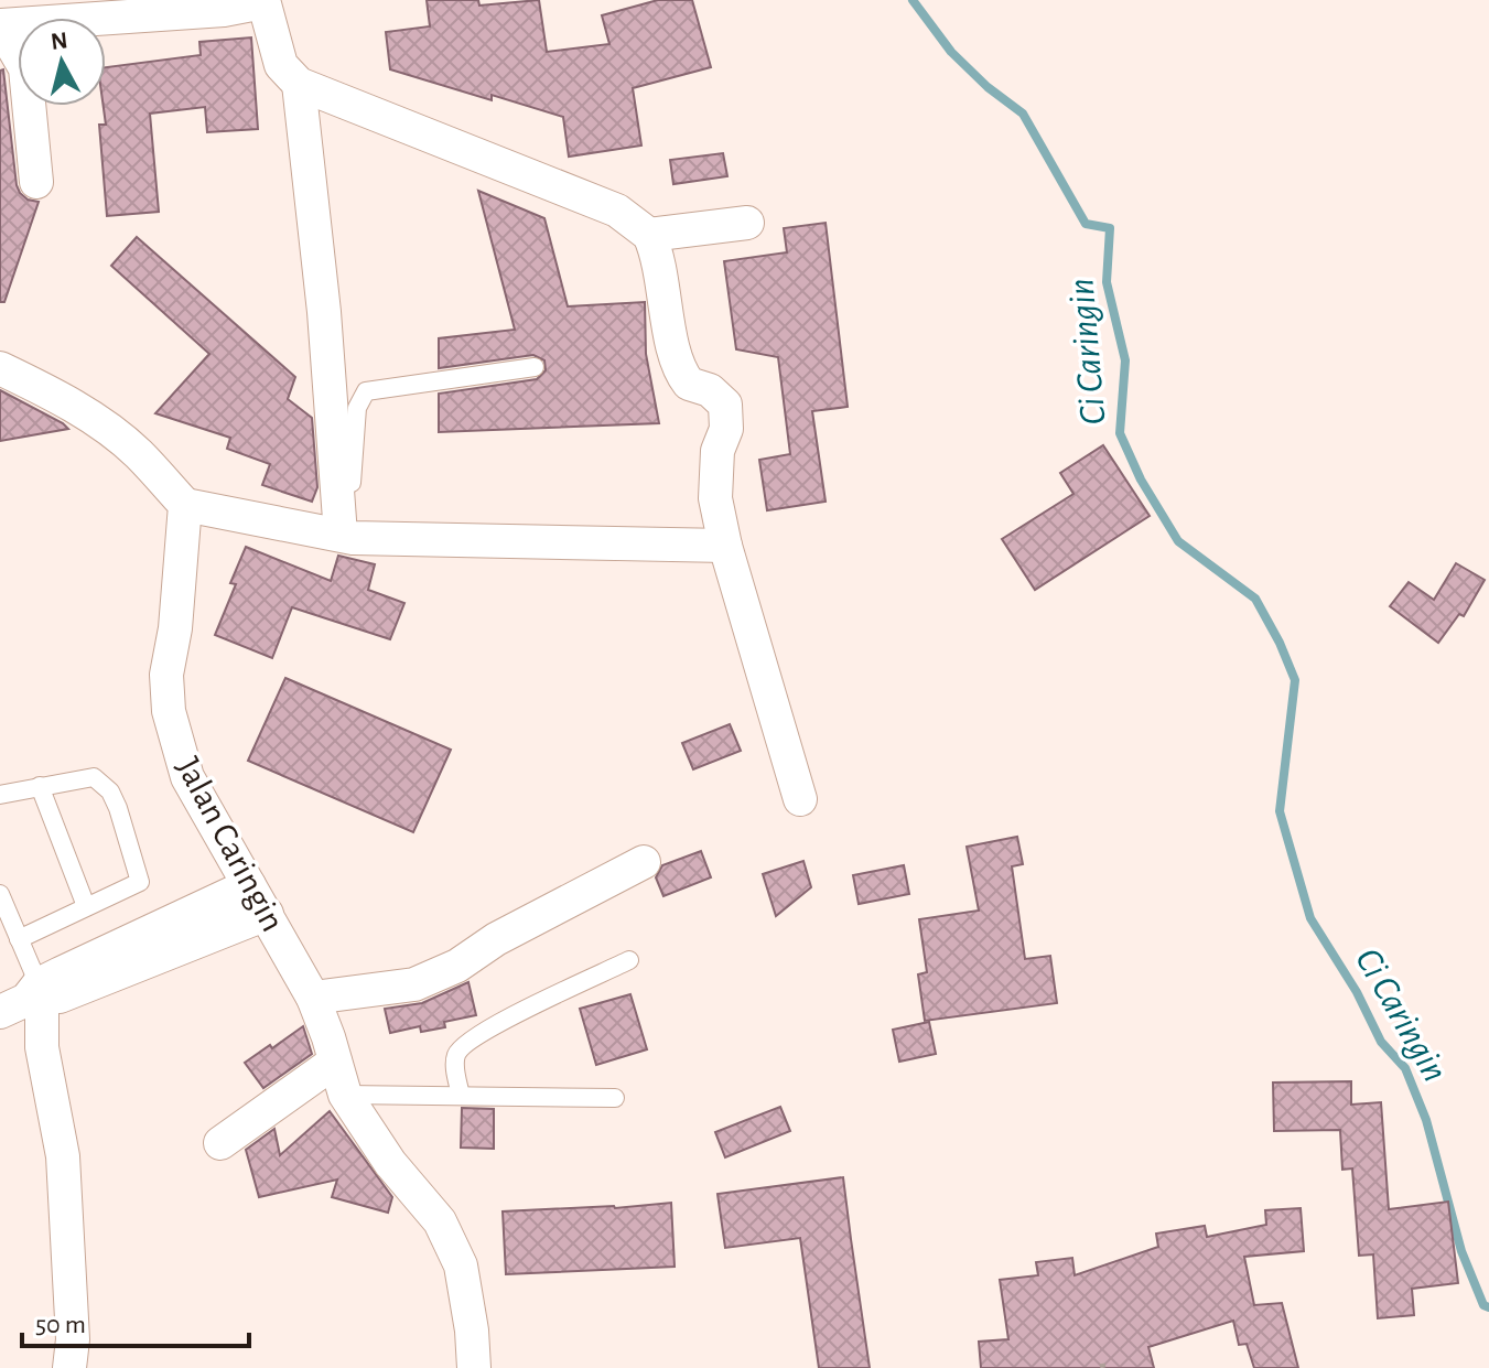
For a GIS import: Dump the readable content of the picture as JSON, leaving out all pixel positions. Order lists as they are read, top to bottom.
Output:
{
  "streets": {
    "street": ["Jalan Caringin"]
  },
  "water": ["Ci Caringin"],
  "scale_bar": "50 m",
  "north": "top"
}
